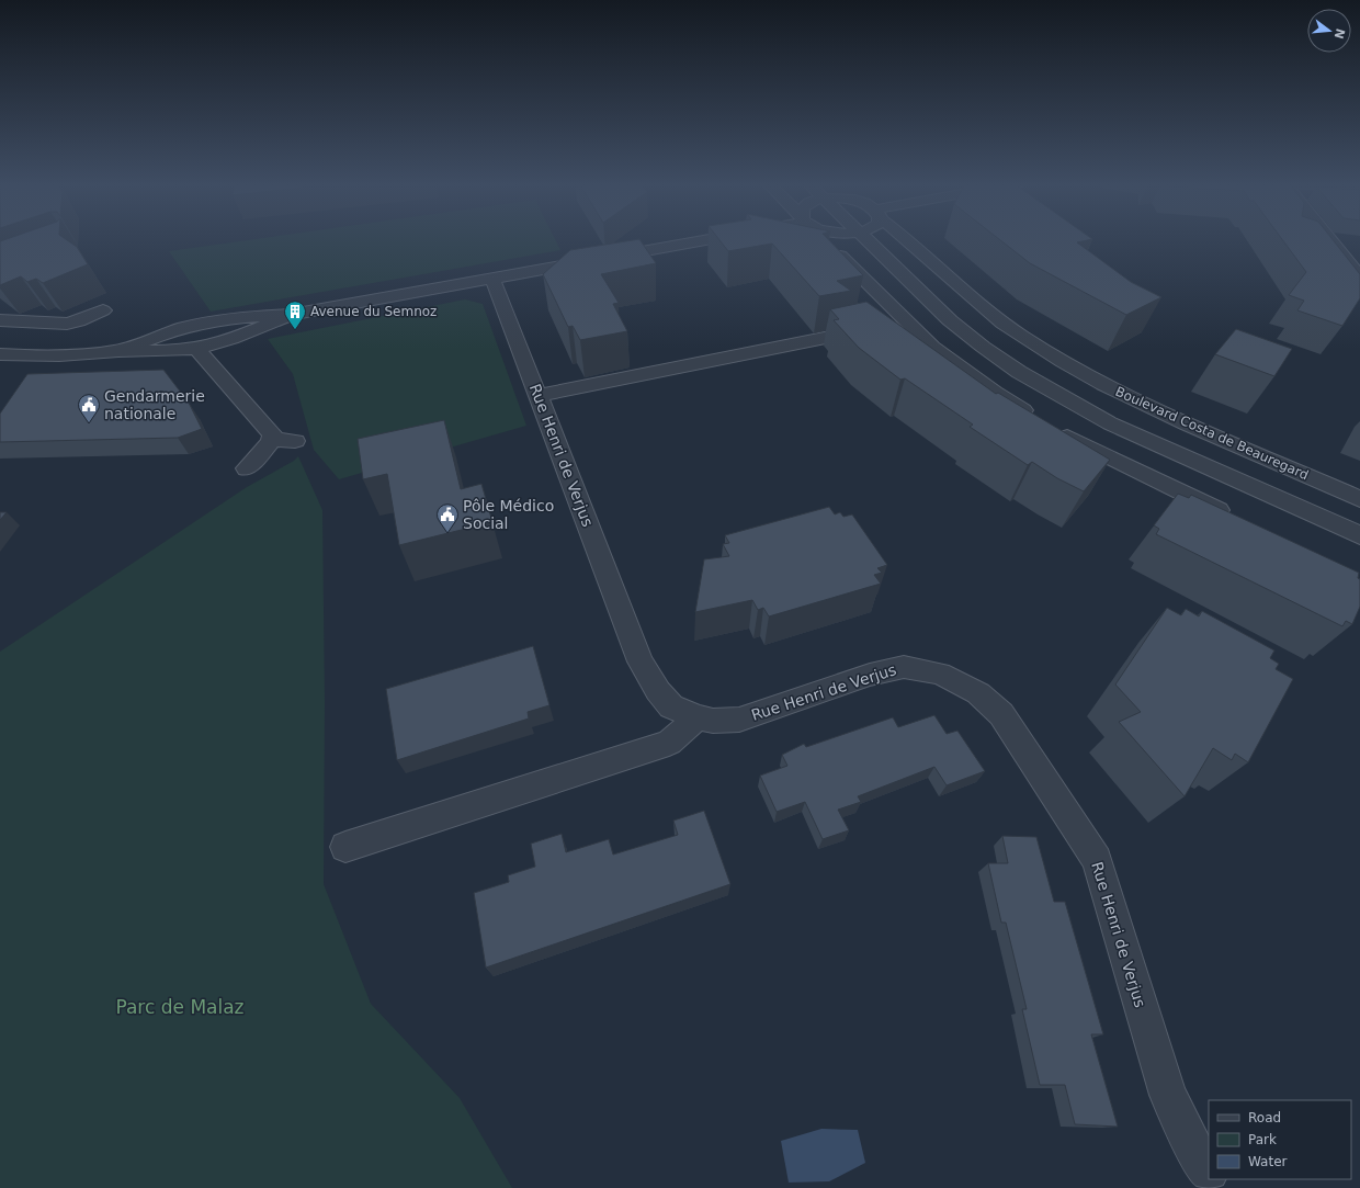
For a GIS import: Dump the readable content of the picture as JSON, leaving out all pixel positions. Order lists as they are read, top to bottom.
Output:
{
  "streets": {
    "street": ["Boulevard Costa de Beauregard", "Rue Henri de Verjus"]
  },
  "parks": ["Parc de Malaz"],
  "places": {
    "building": ["Avenue du Semnoz"],
    "public building": ["Gendarmerie nationale", "Pôle Médico Social"]
  },
  "legend": ["Road", "Park", "Water"],
  "north": "right"
}
